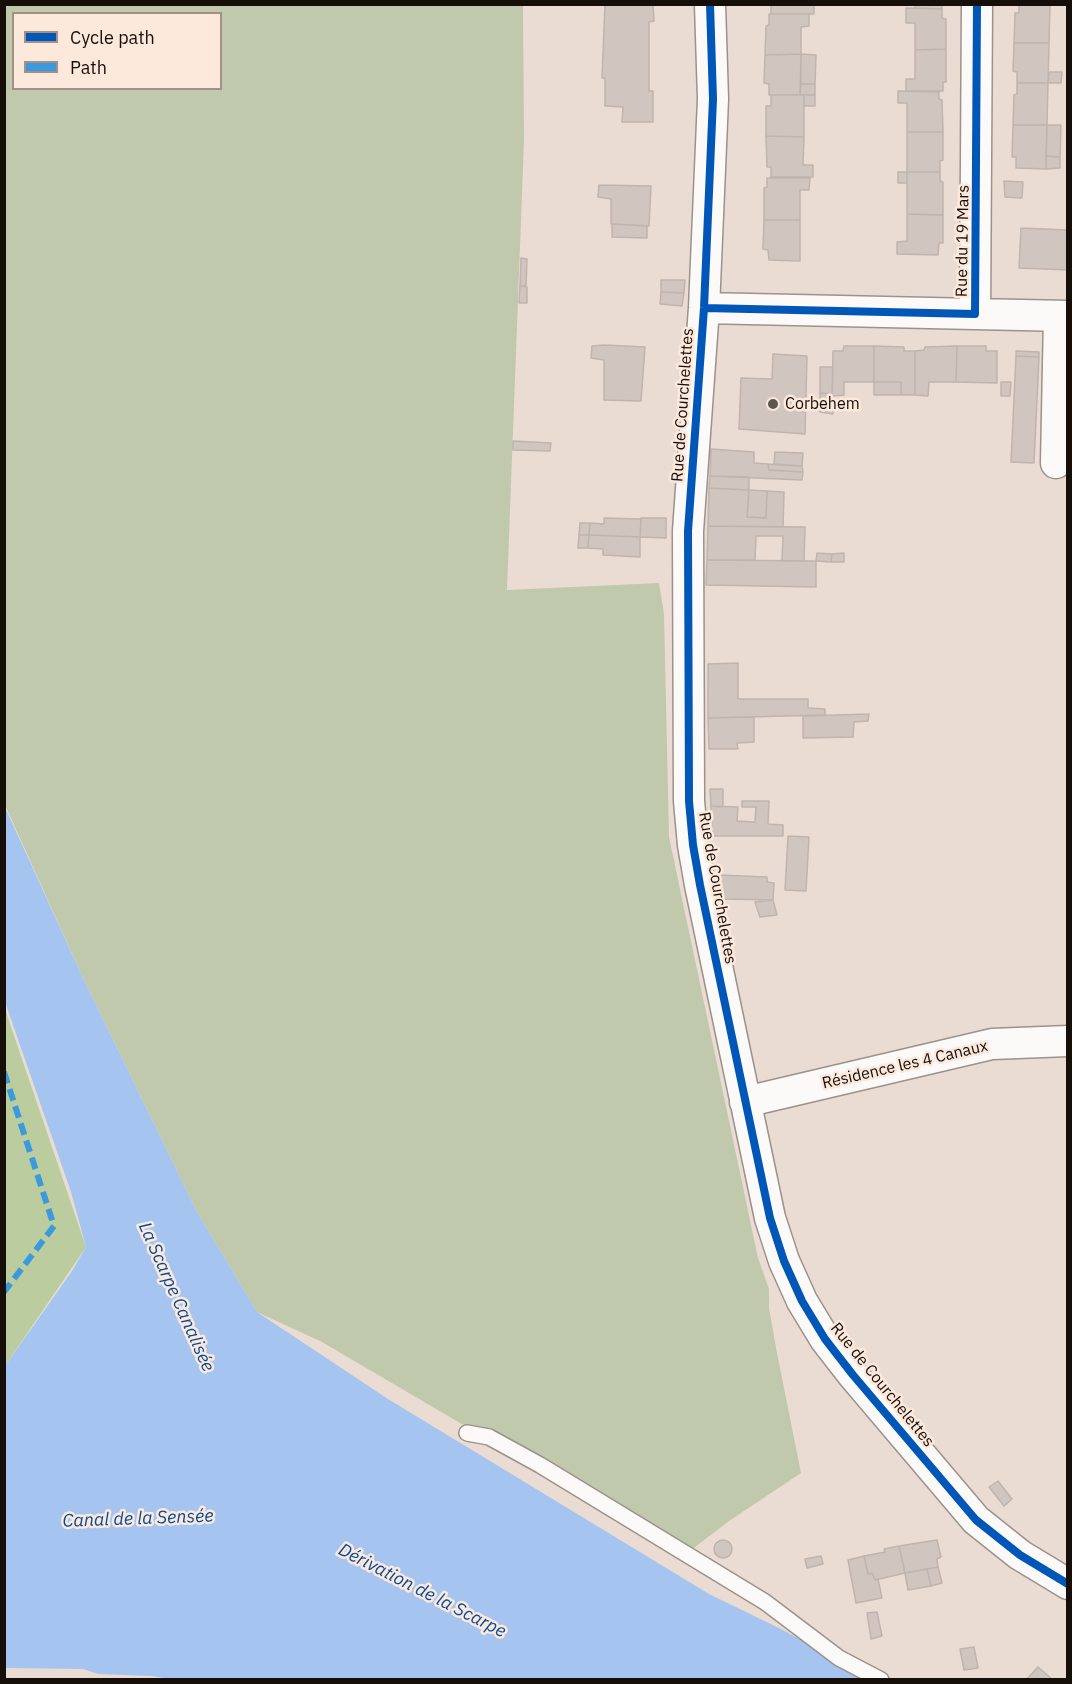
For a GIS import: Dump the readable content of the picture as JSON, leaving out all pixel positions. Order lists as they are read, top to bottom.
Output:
{
  "streets": {
    "street": ["Rue du 19 Mars", "Rue de Courchelettes", "Résidence les 4 Canaux"]
  },
  "crossings": [
    ["Rue du 19 Mars", "Rue de Courchelettes"],
    ["Rue de Courchelettes", "Résidence les 4 Canaux"]
  ],
  "water": ["La Scarpe Canalisée", "Canal de la Sensée", "Dérivation de la Scarpe"],
  "places": ["Corbehem"],
  "legend": ["Cycle path", "Path"]
}
